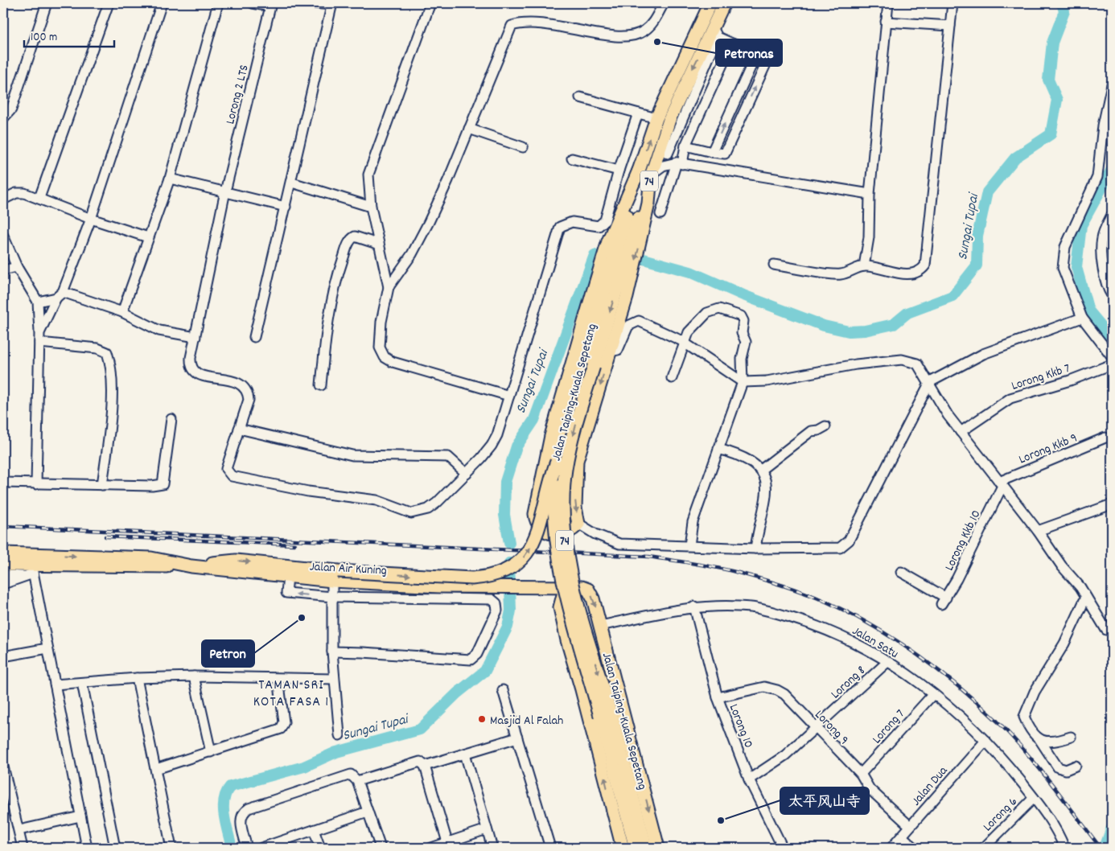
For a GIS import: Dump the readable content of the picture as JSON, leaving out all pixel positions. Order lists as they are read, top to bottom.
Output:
{
  "streets": {
    "main road": ["74", "Jalan Taiping-Kuala Sepetang", "Jalan Air Kuning"],
    "street": [
      "Lorong 2 LTS",
      "Lorong Kkb 7",
      "Lorong Kkb 9",
      "Lorong Kkb 10",
      "Jalan Satu",
      "Lorong 8",
      "Lorong 10",
      "Lorong 7",
      "Lorong 9",
      "Jalan Dua",
      "Lorong 6"
    ]
  },
  "crossings": [
    ["Lorong Kkb 9", "Lorong Kkb 10"],
    ["Jalan Air Kuning", "Jalan Satu"],
    ["Jalan Satu", "Lorong 8"],
    ["Jalan Satu", "Lorong 10"],
    ["Jalan Satu", "Lorong 7"],
    ["Jalan Satu", "Jalan Dua"],
    ["Jalan Satu", "Lorong 6"],
    ["Lorong 8", "Lorong 10"],
    ["Lorong 8", "Lorong 9"],
    ["Lorong 10", "Lorong 9"],
    ["Lorong 7", "Lorong 9"],
    ["Lorong 9", "Jalan Dua"]
  ],
  "districts": ["TAMAN SRI KOTA FASA 1"],
  "water": ["Sungai Tupai"],
  "places": [
    "Petronas",
    "Petron",
    "Masjid Al Falah",
    "太平风山寺"
  ],
  "scale_bar": "100 m"
}
